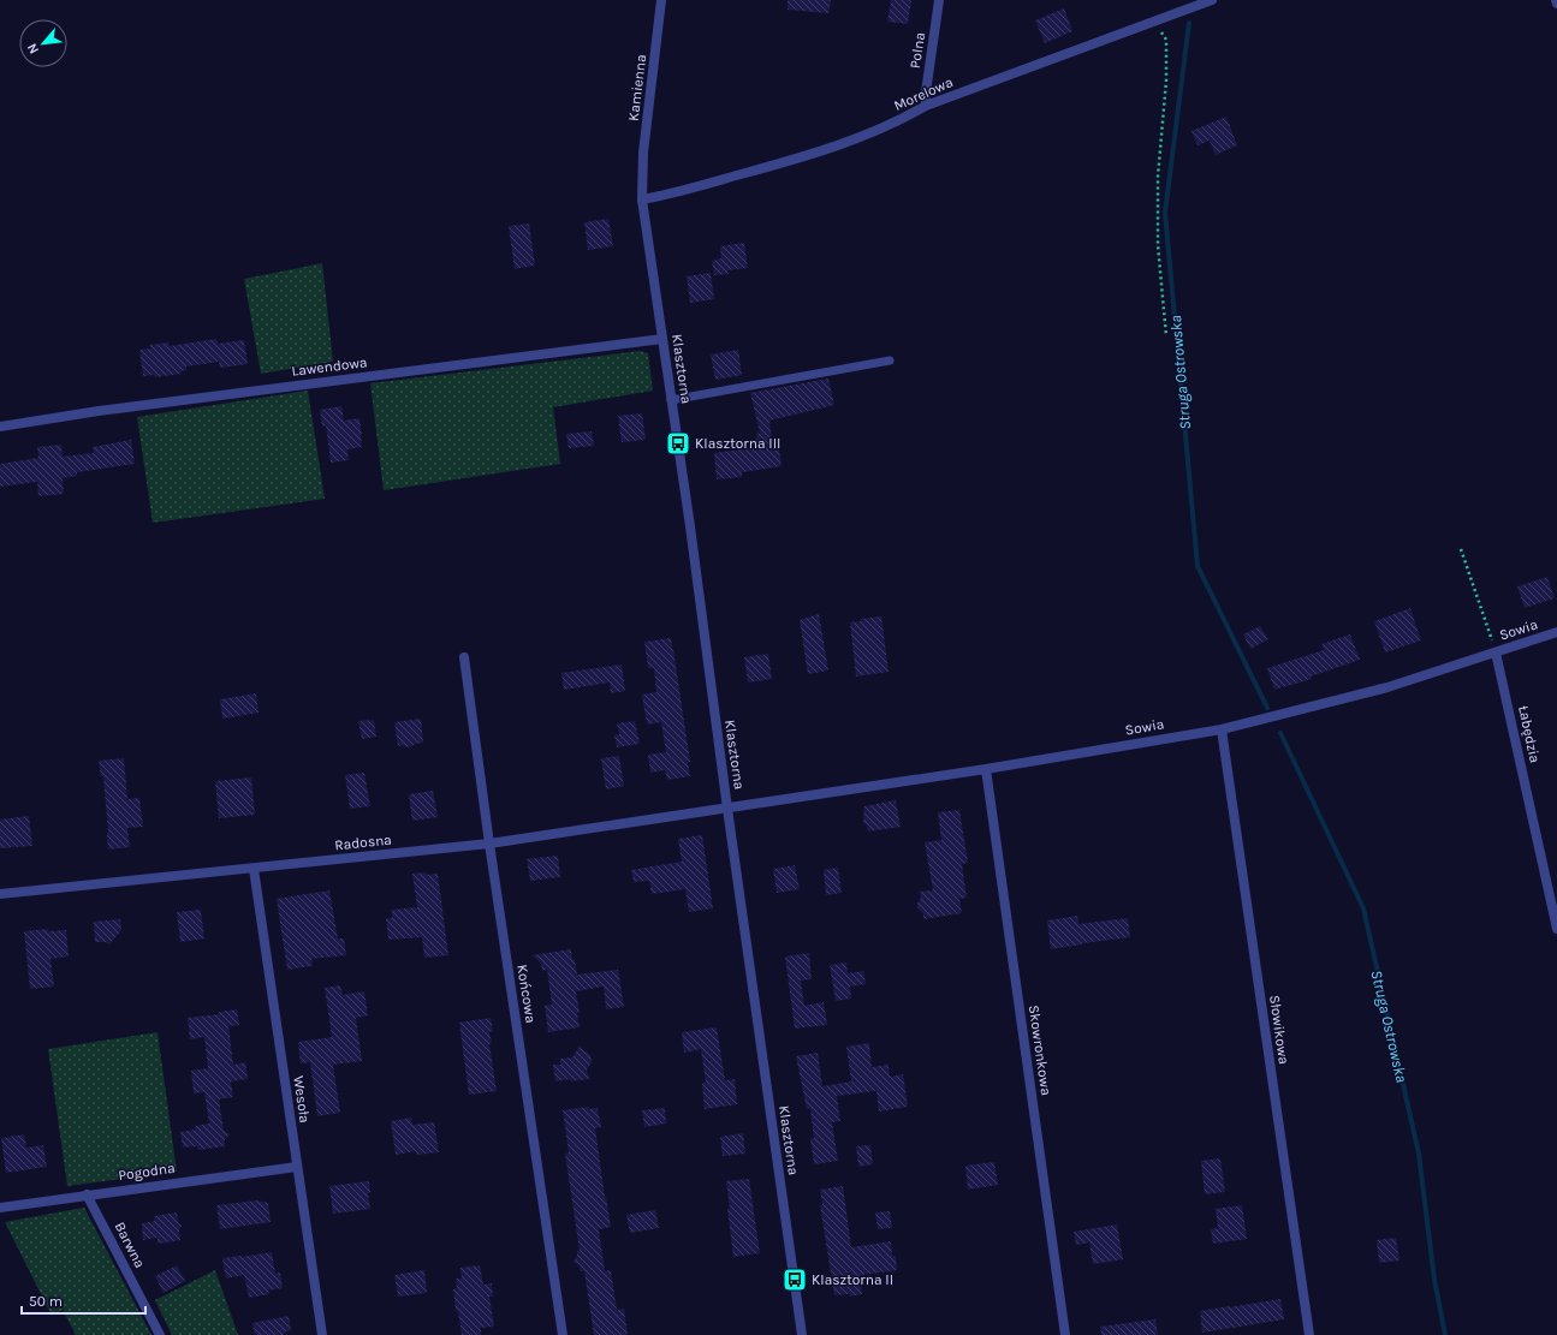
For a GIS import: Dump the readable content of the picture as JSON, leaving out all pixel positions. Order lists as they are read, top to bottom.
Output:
{
  "streets": {
    "street": [
      "Polna",
      "Kamienna",
      "Morelowa",
      "Lawendowa",
      "Klasztorna",
      "Sowia",
      "Łabędzia",
      "Radosna",
      "Końcowa",
      "Słowikowa",
      "Skowronkowa",
      "Wesoła",
      "Pogodna",
      "Barwna"
    ]
  },
  "crossings": [
    ["Polna", "Morelowa"],
    ["Kamienna", "Klasztorna"],
    ["Morelowa", "Klasztorna"],
    ["Lawendowa", "Klasztorna"],
    ["Klasztorna", "Sowia"],
    ["Klasztorna", "Radosna"],
    ["Sowia", "Łabędzia"],
    ["Sowia", "Radosna"],
    ["Sowia", "Słowikowa"],
    ["Sowia", "Skowronkowa"],
    ["Radosna", "Końcowa"],
    ["Radosna", "Wesoła"],
    ["Wesoła", "Pogodna"],
    ["Pogodna", "Barwna"]
  ],
  "water": ["Struga Ostrowska"],
  "places": {
    "bus stop": ["Klasztorna III", "Klasztorna II"]
  },
  "scale_bar": "50 m",
  "north": "bottom left"
}
